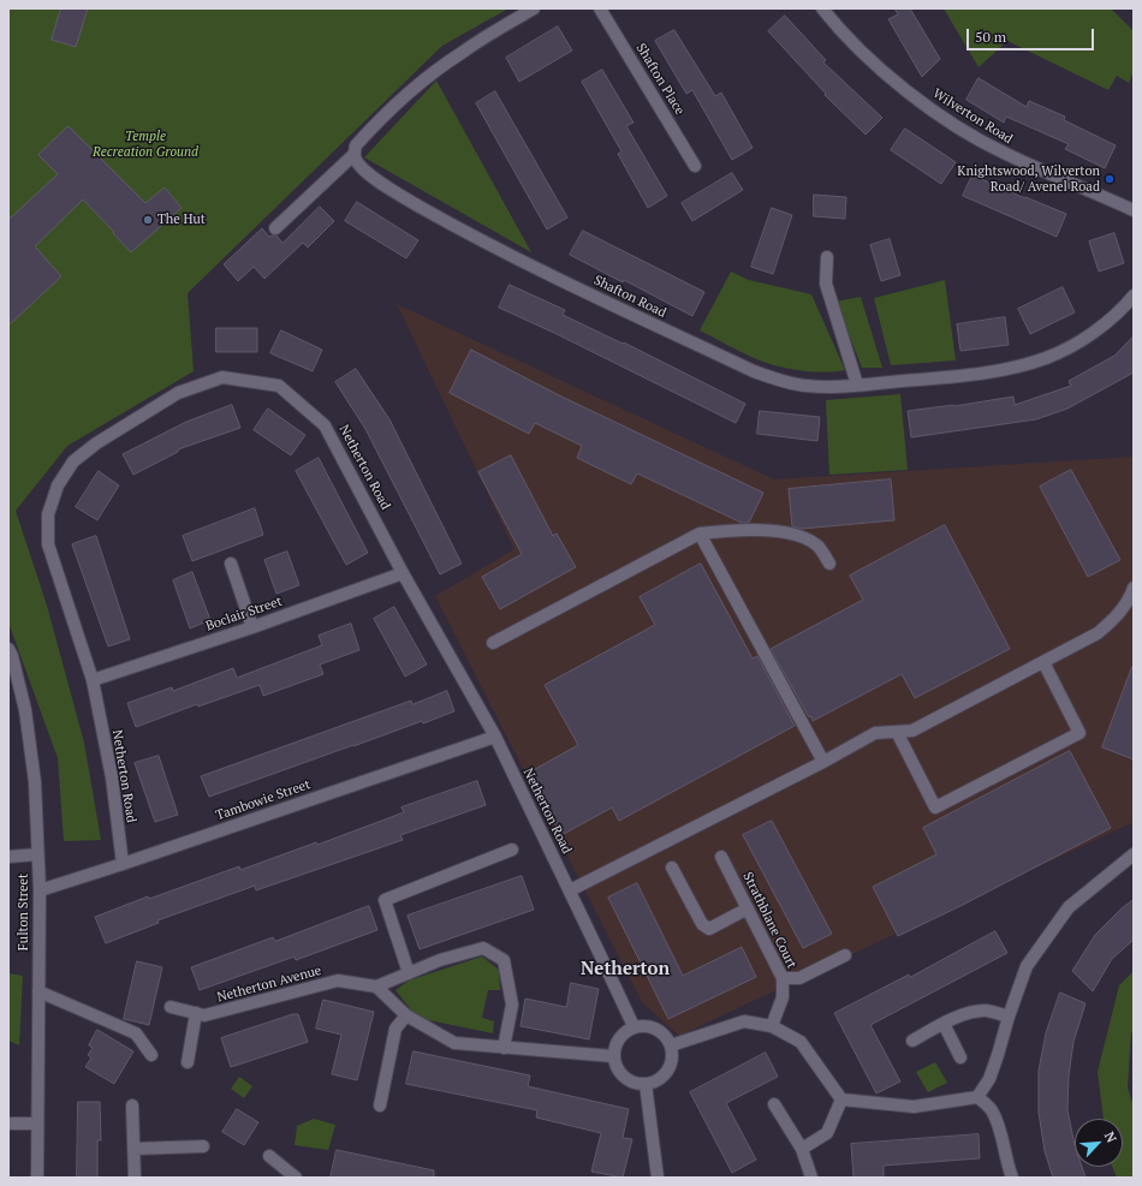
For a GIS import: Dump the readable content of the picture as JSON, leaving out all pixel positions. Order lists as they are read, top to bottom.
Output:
{
  "streets": {
    "street": [
      "Shafton Place",
      "Wilverton Road",
      "Shafton Road",
      "Netherton Road",
      "Boclair Street",
      "Tambowie Street",
      "Fulton Street",
      "Strathblane Court",
      "Netherton Avenue"
    ]
  },
  "crossings": [
    ["Netherton Road", "Boclair Street"],
    ["Netherton Road", "Tambowie Street"],
    ["Tambowie Street", "Fulton Street"]
  ],
  "districts": ["Netherton"],
  "parks": ["Temple Recreation Ground"],
  "places": ["Knightswood, Wilverton Road/ Avenel Road", "The Hut"],
  "scale_bar": "50 m",
  "north": "top right"
}
